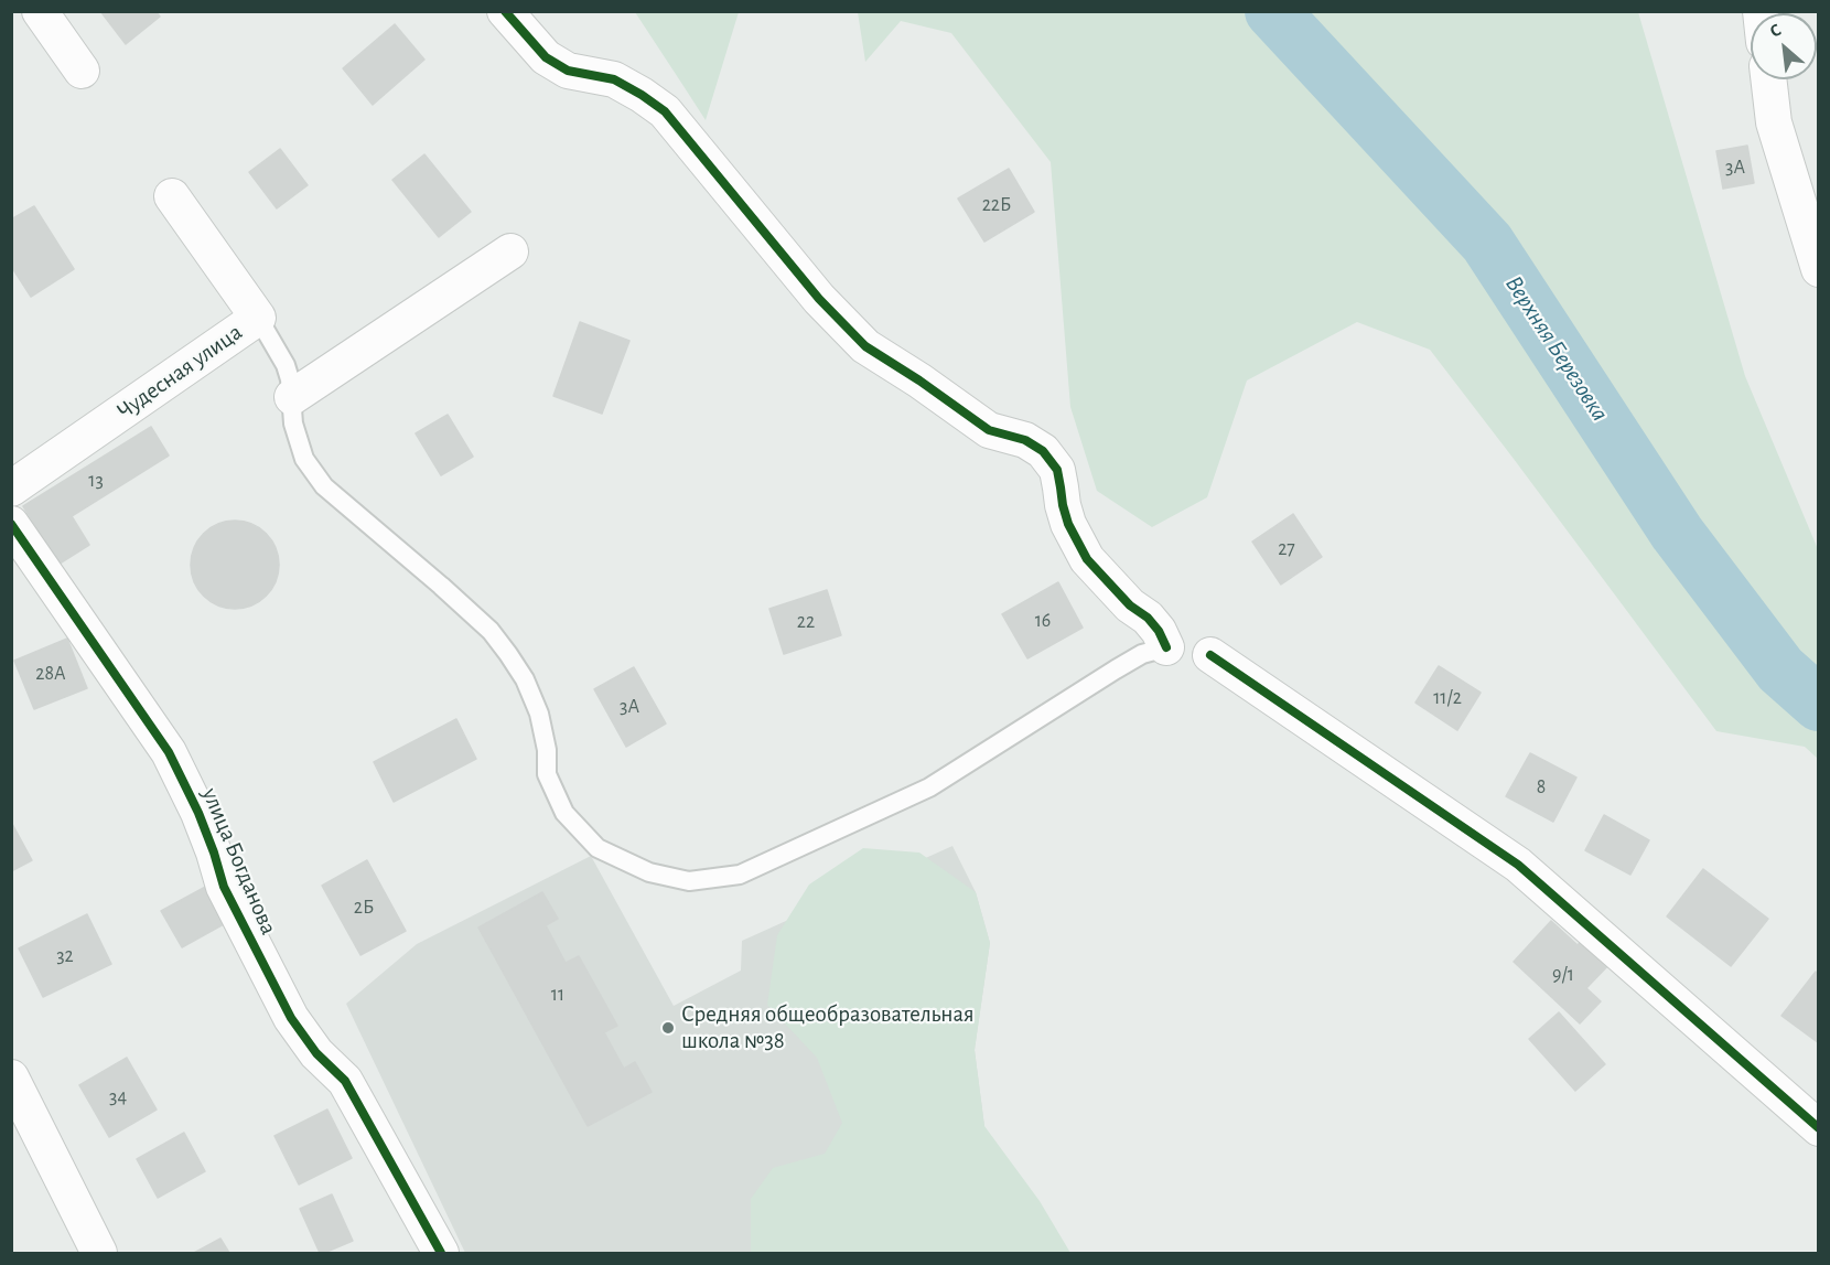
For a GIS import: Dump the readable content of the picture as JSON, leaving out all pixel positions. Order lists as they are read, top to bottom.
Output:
{
  "streets": {
    "street": ["Чудесная улица", "улица Богданова"]
  },
  "water": ["Верхняя Березовка"],
  "places": ["Средняя общеобразовательная школа №38"],
  "house_numbers": [
    "3А",
    "22Б",
    "13",
    "27",
    "16",
    "22",
    "28А",
    "11/2",
    "3А",
    "8",
    "2Б",
    "32",
    "9/1",
    "11",
    "34"
  ],
  "north": "top left"
}
